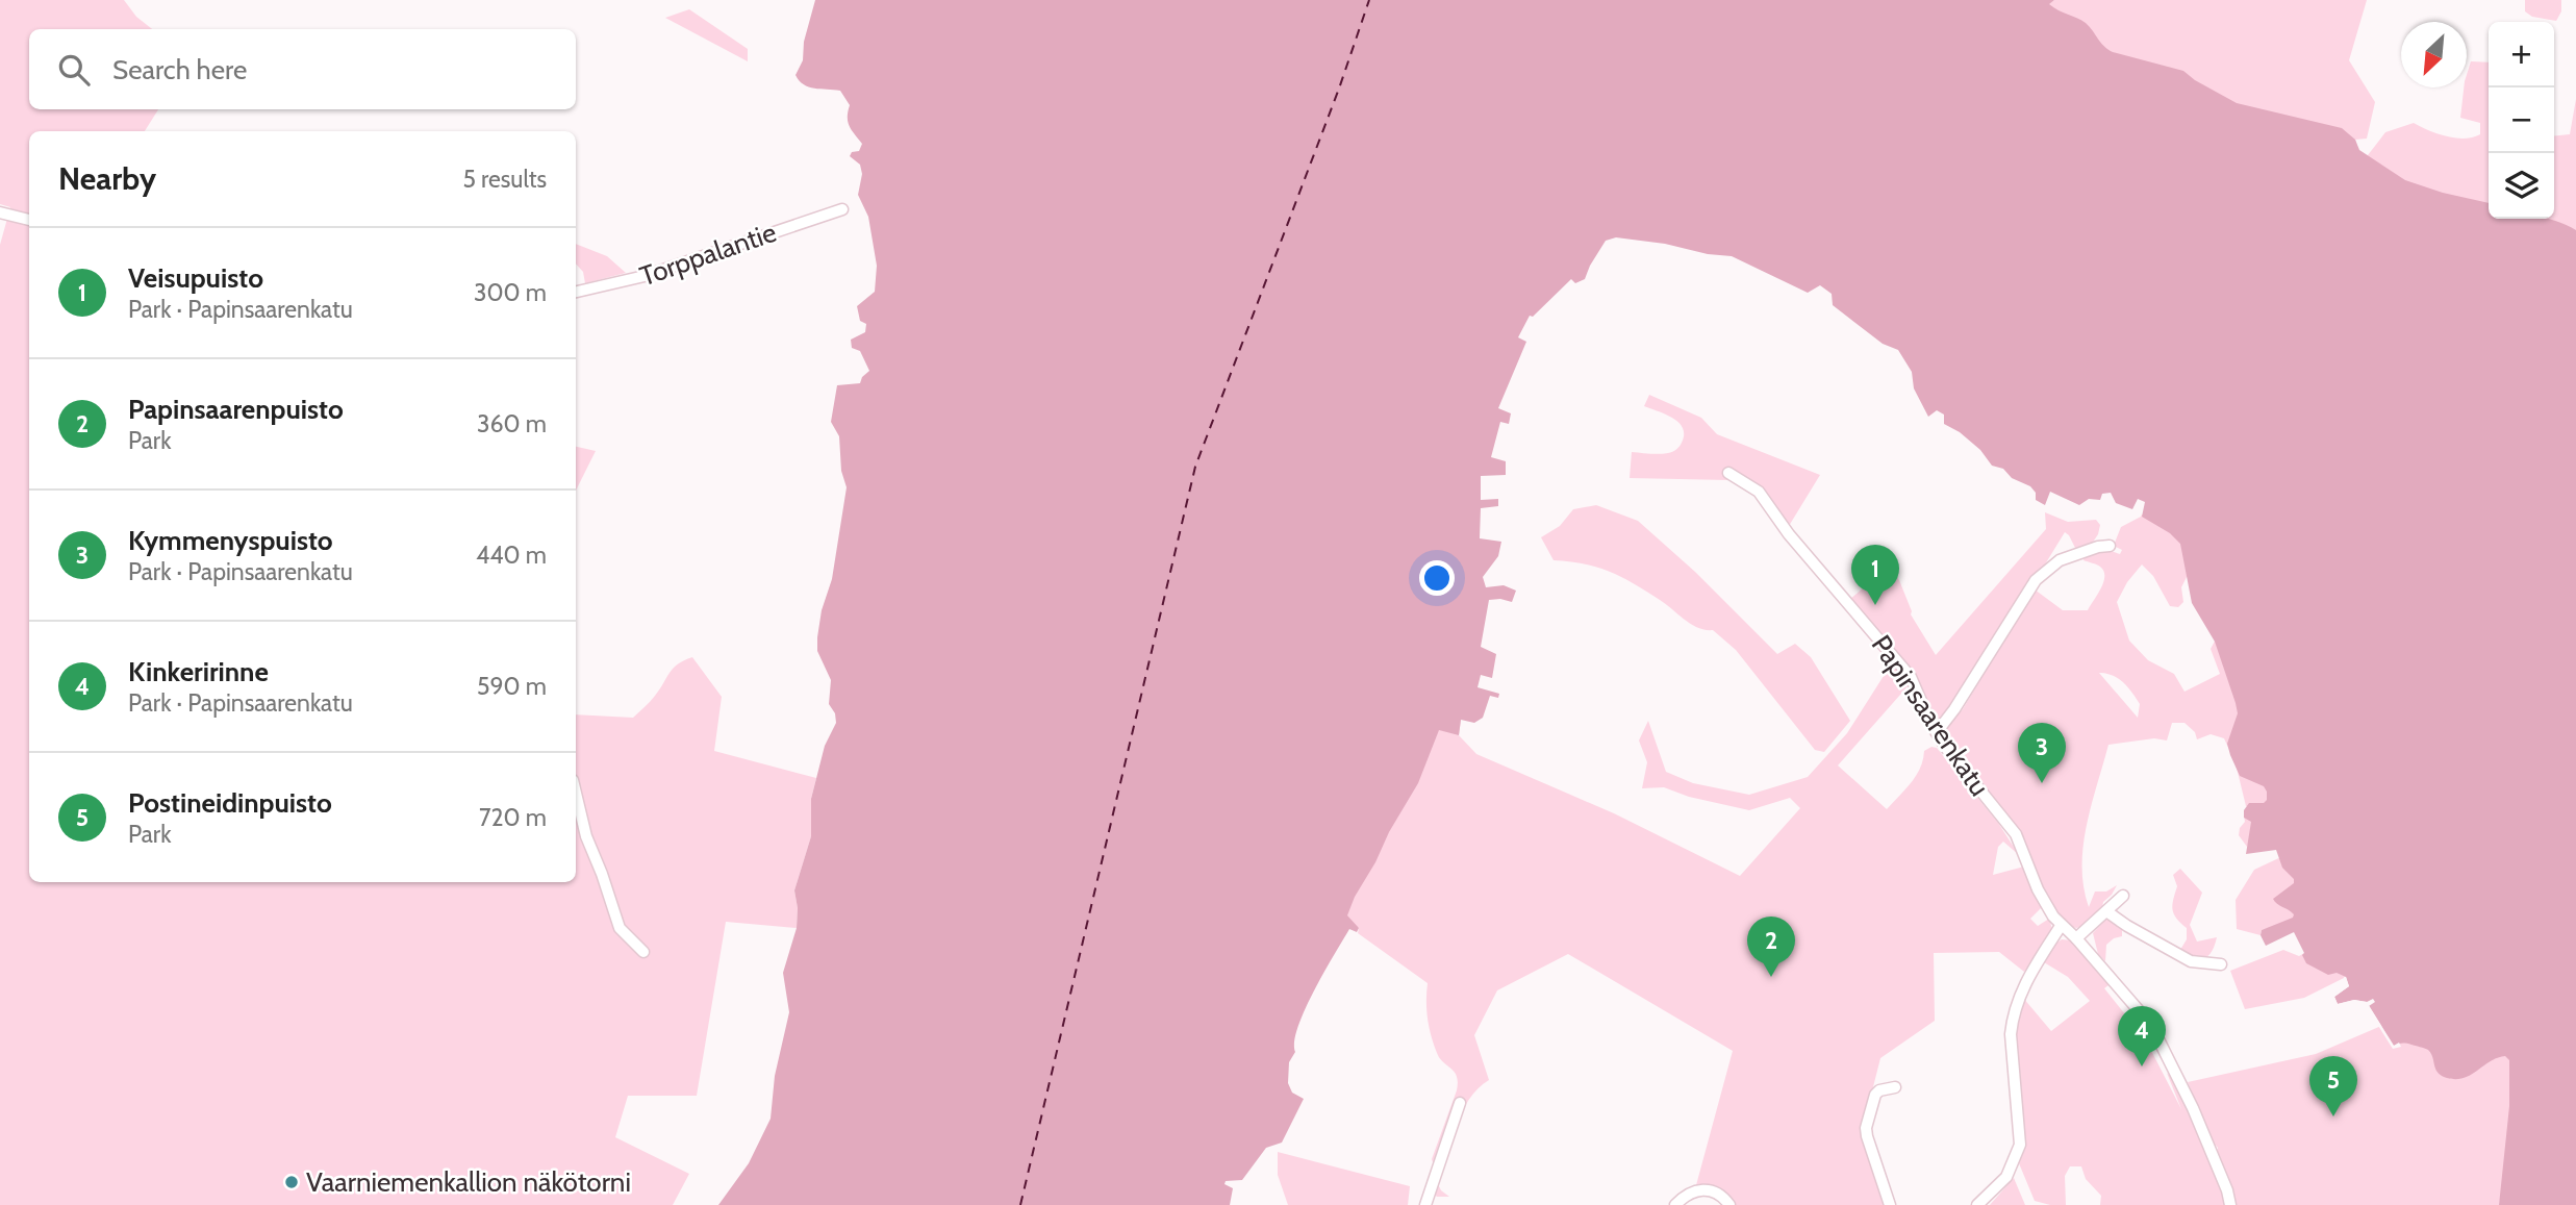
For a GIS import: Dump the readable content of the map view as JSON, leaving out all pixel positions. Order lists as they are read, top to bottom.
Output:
{
  "streets": {
    "street": ["Torppalantie", "Papinsaarenkatu"]
  },
  "places": ["Vaarniemenkallion näkötorni"],
  "north": "bottom left",
  "page": {
    "map_buttons": ["+", "−"],
    "search": "Search here",
    "heading": ["Nearby", "5 results"],
    "list": [
      {
        "mark": "1",
        "name": "Veisupuisto",
        "note": "Park · Papinsaarenkatu",
        "value": "300 m"
      },
      {
        "mark": "2",
        "name": "Papinsaarenpuisto",
        "note": "Park",
        "value": "360 m"
      },
      {
        "mark": "3",
        "name": "Kymmenyspuisto",
        "note": "Park · Papinsaarenkatu",
        "value": "440 m"
      },
      {
        "mark": "4",
        "name": "Kinkeririnne",
        "note": "Park · Papinsaarenkatu",
        "value": "590 m"
      },
      {
        "mark": "5",
        "name": "Postineidinpuisto",
        "note": "Park",
        "value": "720 m"
      }
    ],
    "pins": [
      "1",
      "3",
      "2",
      "4",
      "5"
    ]
  }
}
